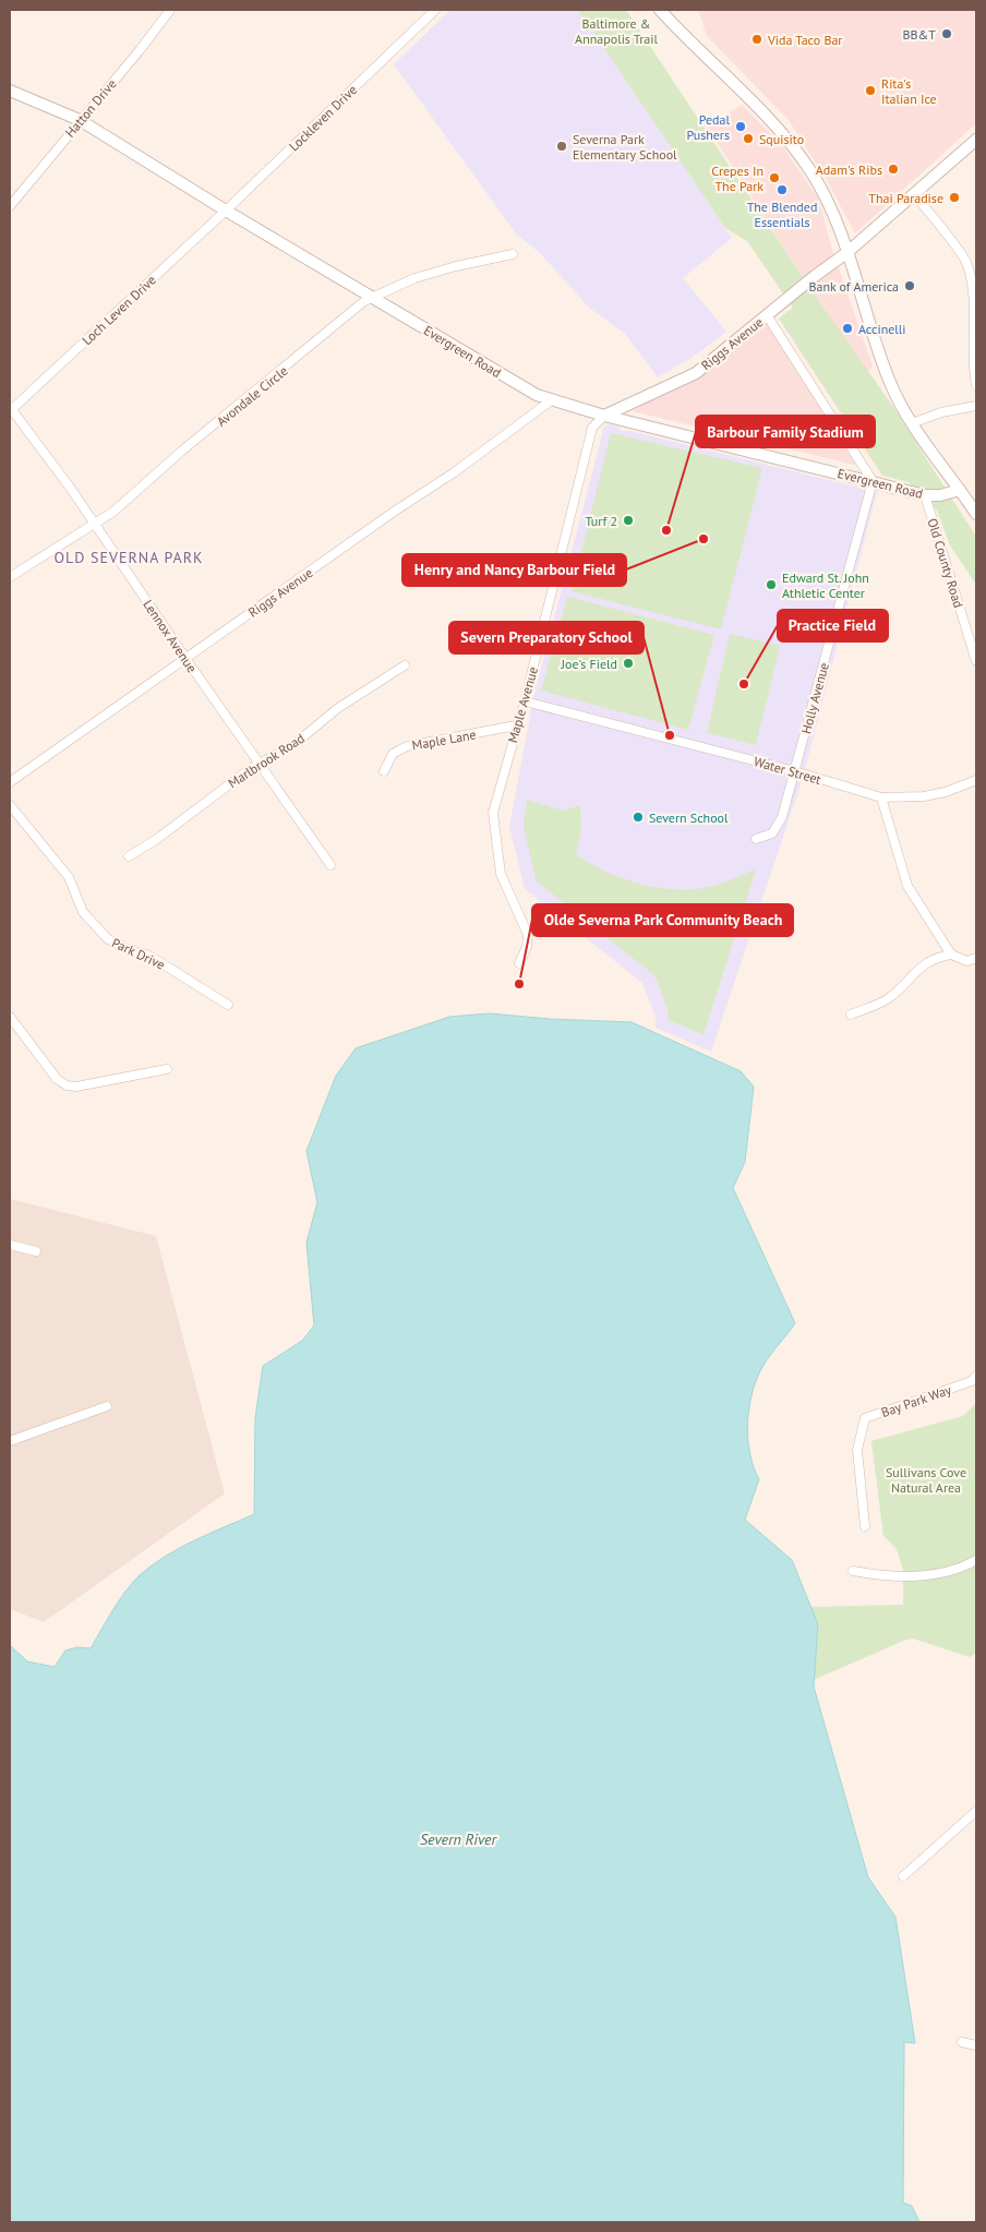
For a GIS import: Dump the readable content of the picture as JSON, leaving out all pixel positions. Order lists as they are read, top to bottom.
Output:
{
  "streets": {
    "street": [
      "Hatton Drive",
      "Lockleven Drive",
      "Loch Leven Drive",
      "Riggs Avenue",
      "Evergreen Road",
      "Avondale Circle",
      "Old County Road",
      "Lennox Avenue",
      "Holly Avenue",
      "Maple Avenue",
      "Maple Lane",
      "Marlbrook Road",
      "Water Street",
      "Park Drive",
      "Bay Park Way"
    ]
  },
  "crossings": [
    ["Hatton Drive", "Evergreen Road"],
    ["Lockleven Drive", "Loch Leven Drive"],
    ["Lockleven Drive", "Evergreen Road"],
    ["Loch Leven Drive", "Evergreen Road"],
    ["Loch Leven Drive", "Lennox Avenue"],
    ["Riggs Avenue", "Evergreen Road"],
    ["Riggs Avenue", "Lennox Avenue"],
    ["Riggs Avenue", "Maple Avenue"],
    ["Evergreen Road", "Avondale Circle"],
    ["Evergreen Road", "Old County Road"],
    ["Evergreen Road", "Holly Avenue"],
    ["Evergreen Road", "Maple Avenue"],
    ["Avondale Circle", "Lennox Avenue"],
    ["Lennox Avenue", "Marlbrook Road"],
    ["Holly Avenue", "Water Street"],
    ["Maple Avenue", "Maple Lane"],
    ["Maple Avenue", "Water Street"]
  ],
  "districts": ["OLD SEVERNA PARK"],
  "water": ["Severn River"],
  "parks": ["Baltimore & Annapolis Trail", "Sullivans Cove Natural Area"],
  "places": [
    "BB&T",
    "Vida Taco Bar",
    "Rita's Italian Ice",
    "Pedal Pushers",
    "Squisito",
    "Severna Park Elementary School",
    "Adam's Ribs",
    "Crepes In The Park",
    "The Blended Essentials",
    "Thai Paradise",
    "Bank of America",
    "Accinelli",
    "Turf 2",
    "Barbour Family Stadium",
    "Henry and Nancy Barbour Field",
    "Edward St. John Athletic Center",
    "Joe's Field",
    "Practice Field",
    "Severn Preparatory School",
    "Severn School",
    "Olde Severna Park Community Beach"
  ]
}
